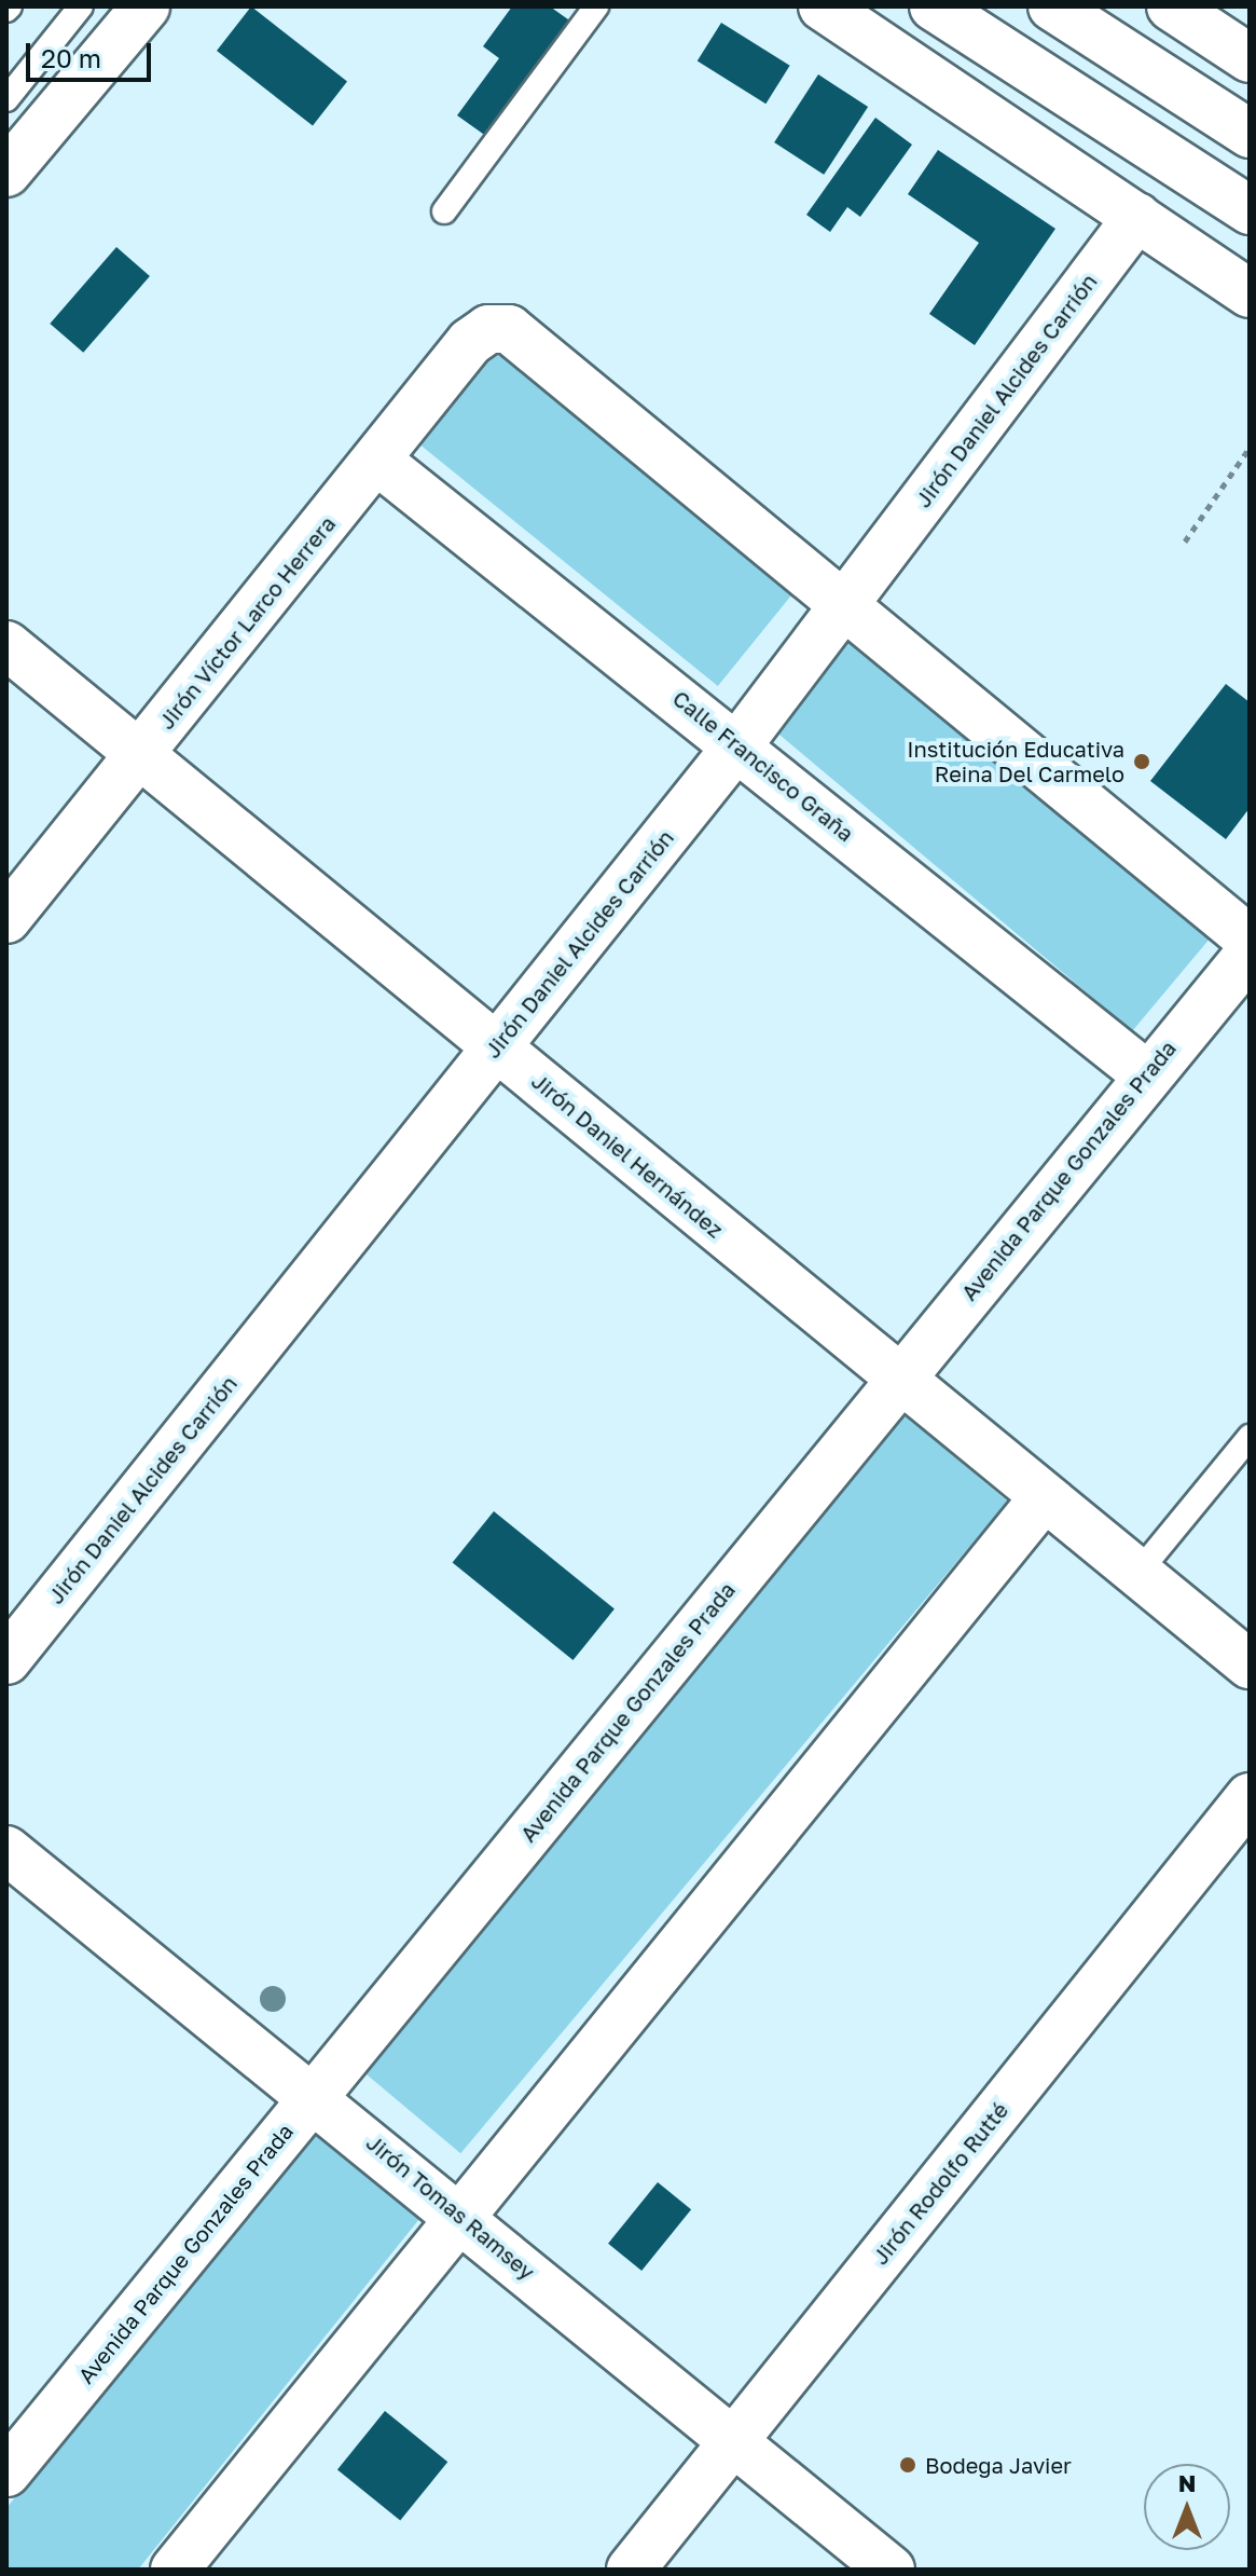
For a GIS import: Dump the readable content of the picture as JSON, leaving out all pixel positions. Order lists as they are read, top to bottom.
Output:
{
  "streets": {
    "street": [
      "Jirón Daniel Alcides Carrión",
      "Jirón Víctor Larco Herrera",
      "Calle Francisco Graña",
      "Jirón Daniel Hernández",
      "Avenida Parque Gonzales Prada",
      "Jirón Rodolfo Rutté",
      "Jirón Tomas Ramsey"
    ]
  },
  "crossings": [
    ["Jirón Daniel Alcides Carrión", "Jirón Víctor Larco Herrera"],
    ["Jirón Daniel Alcides Carrión", "Calle Francisco Graña"],
    ["Jirón Daniel Alcides Carrión", "Jirón Daniel Hernández"],
    ["Jirón Víctor Larco Herrera", "Calle Francisco Graña"],
    ["Jirón Víctor Larco Herrera", "Jirón Daniel Hernández"],
    ["Calle Francisco Graña", "Avenida Parque Gonzales Prada"],
    ["Jirón Daniel Hernández", "Avenida Parque Gonzales Prada"],
    ["Avenida Parque Gonzales Prada", "Jirón Tomas Ramsey"],
    ["Jirón Rodolfo Rutté", "Jirón Tomas Ramsey"]
  ],
  "places": ["Institución Educativa Reina Del Carmelo", "Bodega Javier"],
  "scale_bar": "20 m",
  "north": "top"
}
